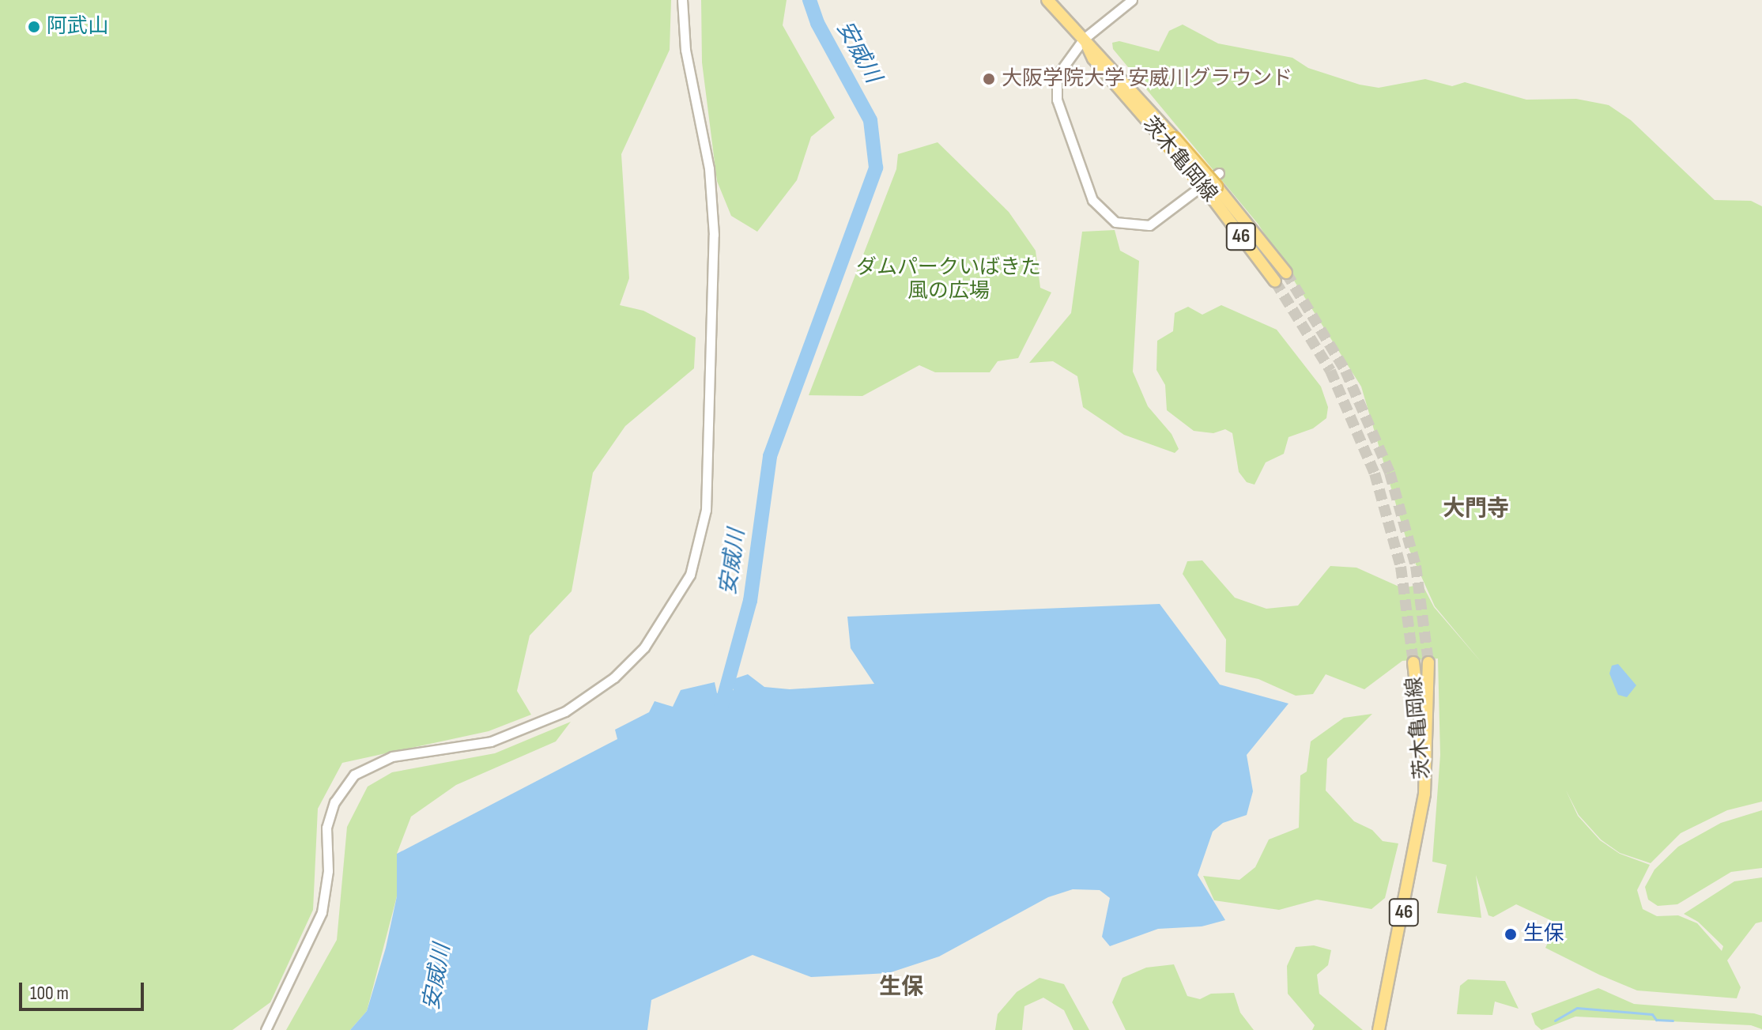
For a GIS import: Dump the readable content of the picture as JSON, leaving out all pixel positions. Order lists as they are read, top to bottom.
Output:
{
  "streets": {
    "main road": ["茨木亀岡線", "46"]
  },
  "districts": ["大門寺", "生保"],
  "water": ["安威川"],
  "parks": ["ダムパークいばきた 風の広場"],
  "places": ["阿武山", "大阪学院大学 安威川グラウンド", "生保"],
  "scale_bar": "100 m"
}
